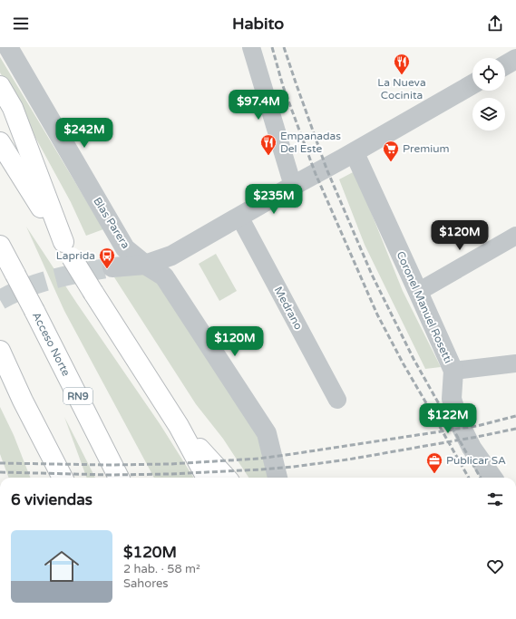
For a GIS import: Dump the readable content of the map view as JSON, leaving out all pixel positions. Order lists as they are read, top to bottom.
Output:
{
  "streets": {
    "highway": ["Acceso Norte", "RN9"],
    "street": ["Blas Parera", "Coronel Manuel Rosetti", "Medrano"]
  },
  "places": {
    "restaurant": ["La Nueva Cocinita", "Empanadas Del Este"],
    "supermarket": ["Premium"],
    "bus stop": ["Laprida"],
    "office": ["Publicar SA"]
  },
  "page": {
    "header": "Habito",
    "price": [
      "$97.4M",
      "$242M",
      "$235M",
      "$120M",
      "$120M",
      "$122M"
    ],
    "heading": "6 viviendas",
    "list": [
      {
        "name": "$120M",
        "note": "2 hab. · 58 m² · Sahores"
      }
    ]
  }
}
